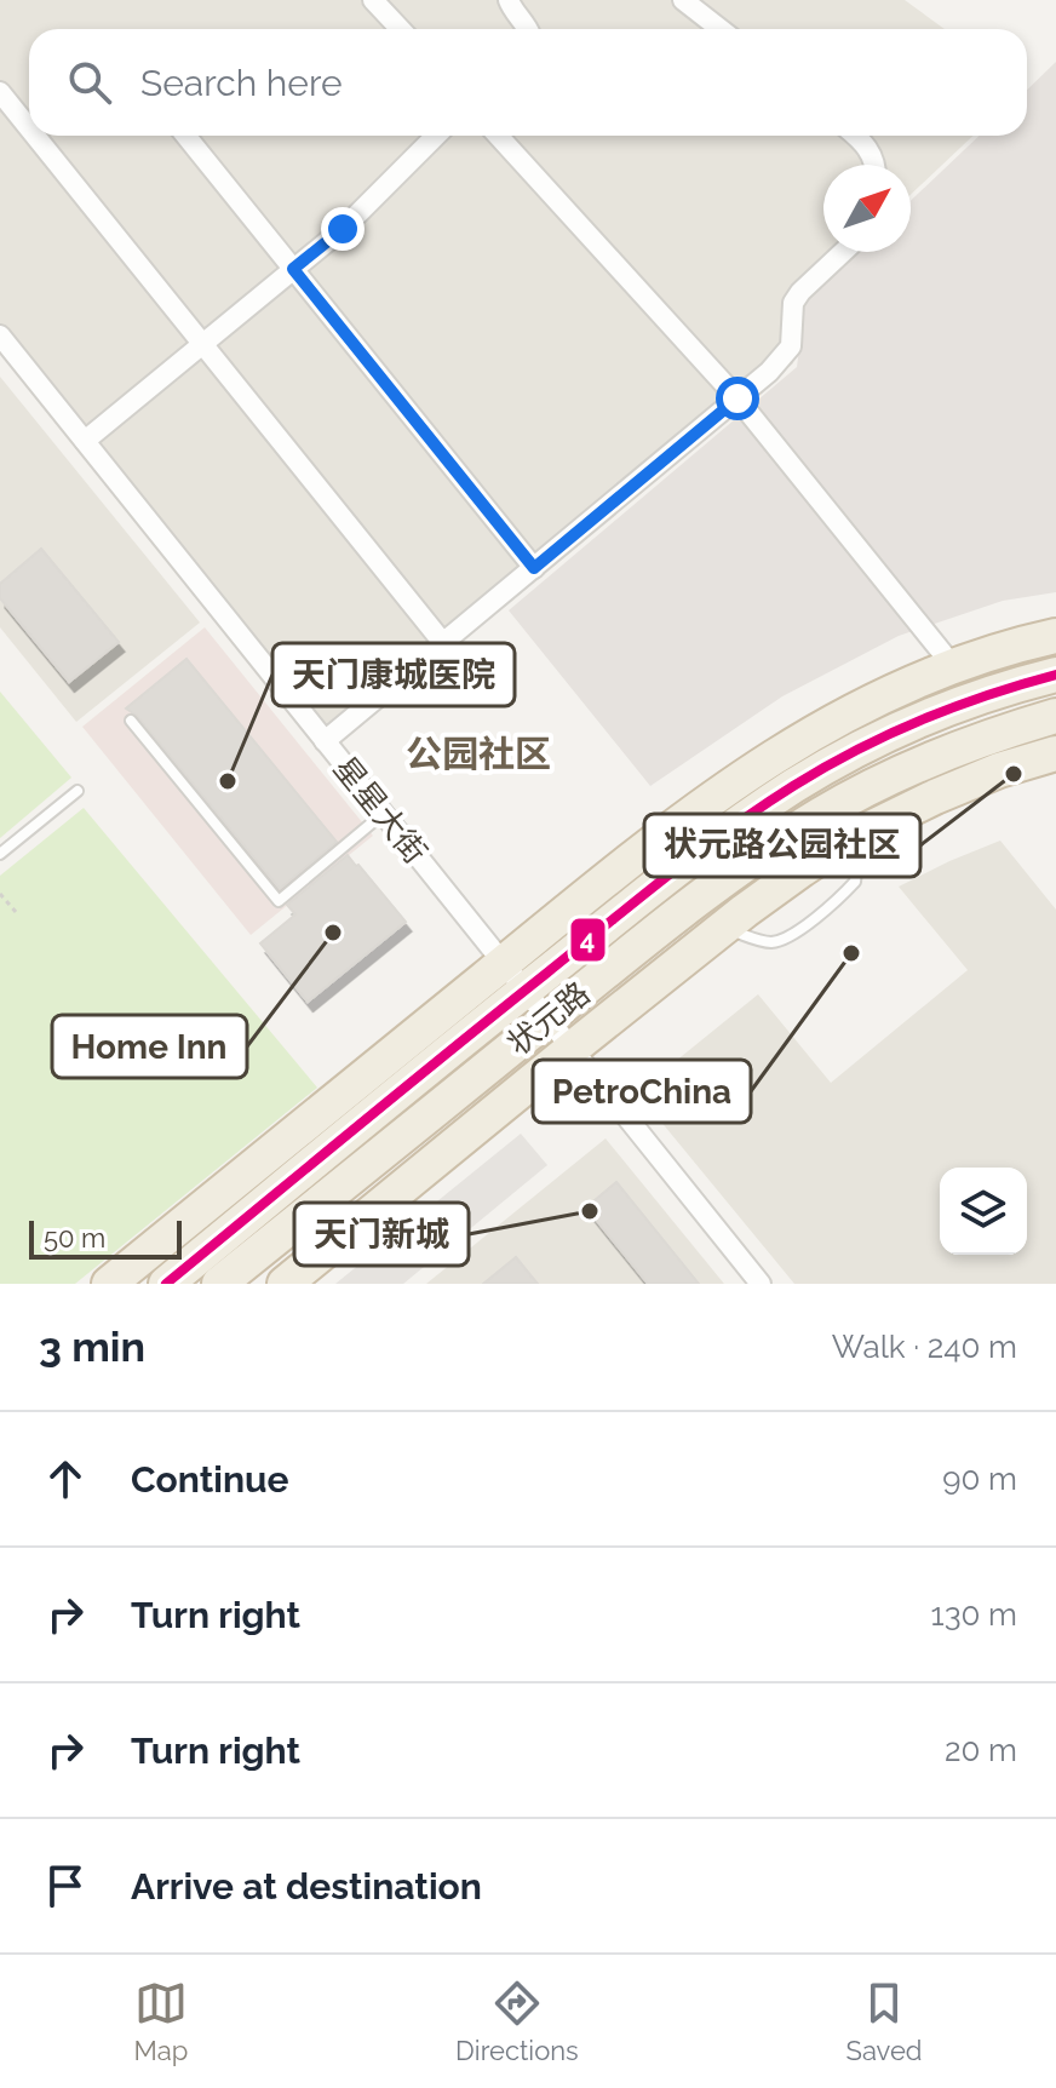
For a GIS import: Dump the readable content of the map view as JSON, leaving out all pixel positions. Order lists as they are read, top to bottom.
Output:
{
  "streets": {
    "highway": ["状元路"],
    "street": ["星星大街"]
  },
  "crossings": [
    ["星星大街", "状元路"]
  ],
  "districts": ["公园社区"],
  "places": [
    "状元路公园社区",
    "天门康城医院",
    "Home Inn",
    "PetroChina",
    "天门新城"
  ],
  "lines": ["transit line 4"],
  "scale_bar": "50 m",
  "north": "top right",
  "page": {
    "search": "Search here",
    "scale": "50 m",
    "heading": ["3 min", "Walk · 240 m"],
    "list": [
      ["Continue", "90 m"],
      ["Turn right", "130 m"],
      ["Turn right", "20 m"],
      "Arrive at destination"
    ],
    "nav": ["Map", "Directions", "Saved"]
  }
}
